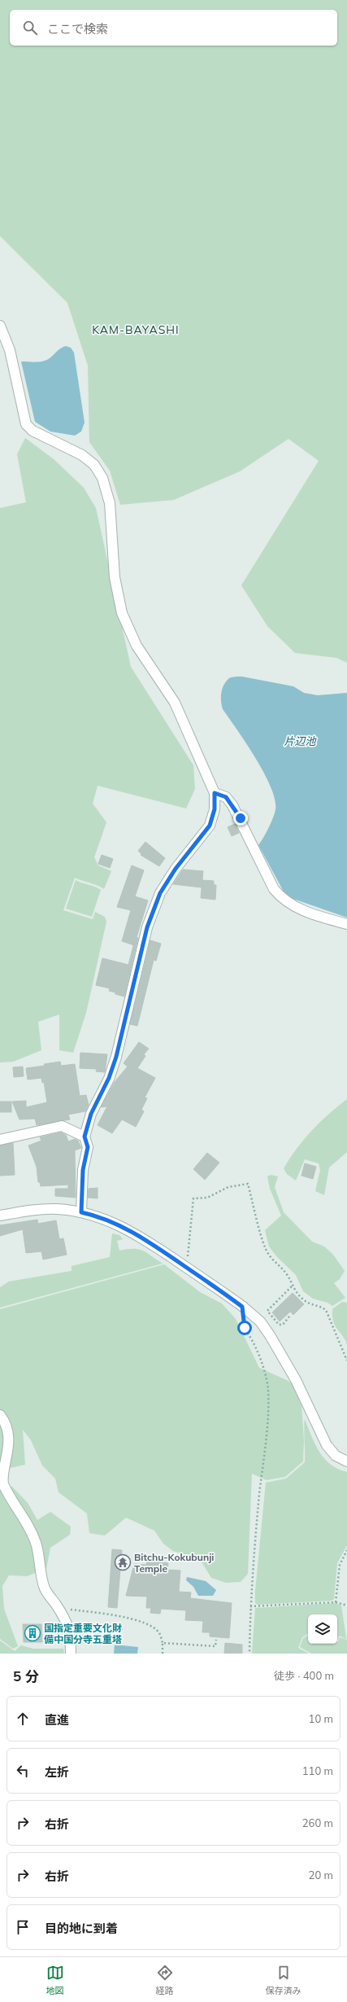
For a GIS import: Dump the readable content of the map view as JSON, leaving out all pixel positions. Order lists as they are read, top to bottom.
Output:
{
  "districts": ["KAM-BAYASHI"],
  "water": ["片辺池"],
  "places": {
    "temple": ["Bitchu-Kokubunji Temple"],
    "building": ["国指定重要文化財 備中国分寺五重塔"]
  },
  "page": {
    "search": "ここで検索",
    "heading": ["5 分", "徒歩 · 400 m"],
    "list": [
      ["直進", "10 m"],
      ["左折", "110 m"],
      ["右折", "260 m"],
      ["右折", "20 m"],
      "目的地に到着"
    ],
    "nav": ["地図", "経路", "保存済み"]
  }
}
